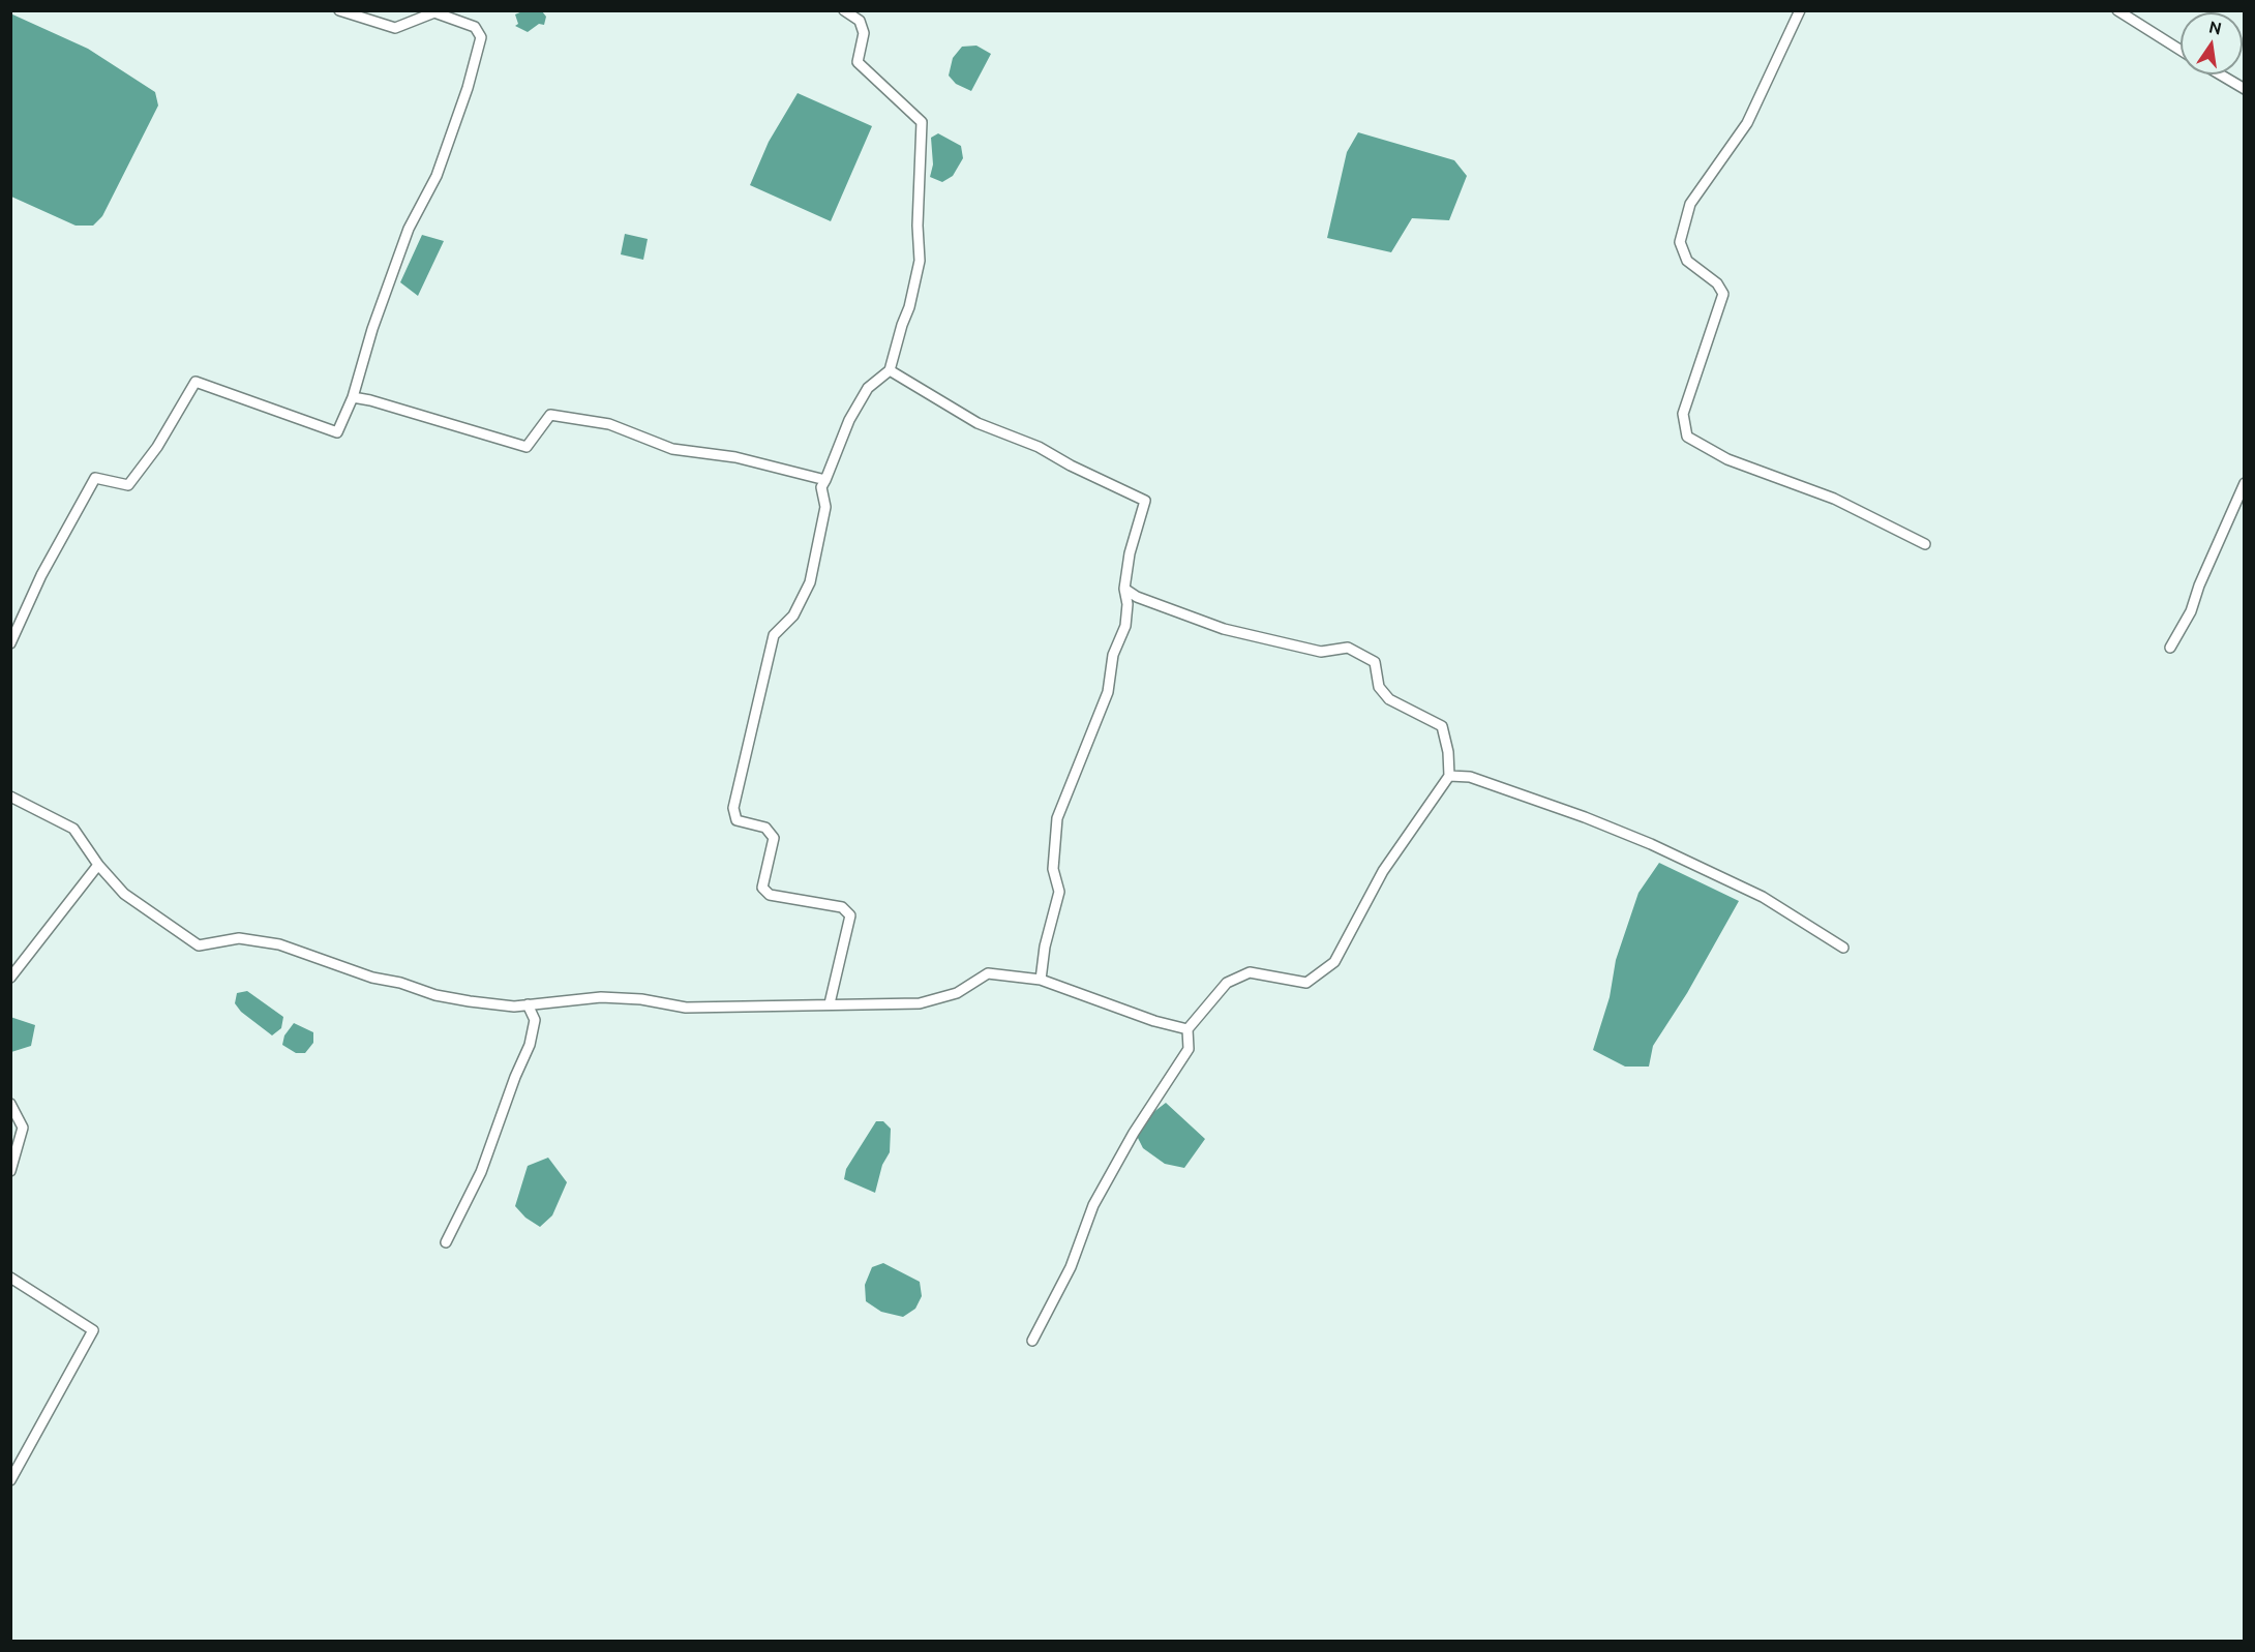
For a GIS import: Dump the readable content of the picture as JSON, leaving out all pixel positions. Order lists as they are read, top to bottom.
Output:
{
  "north": "top"
}
